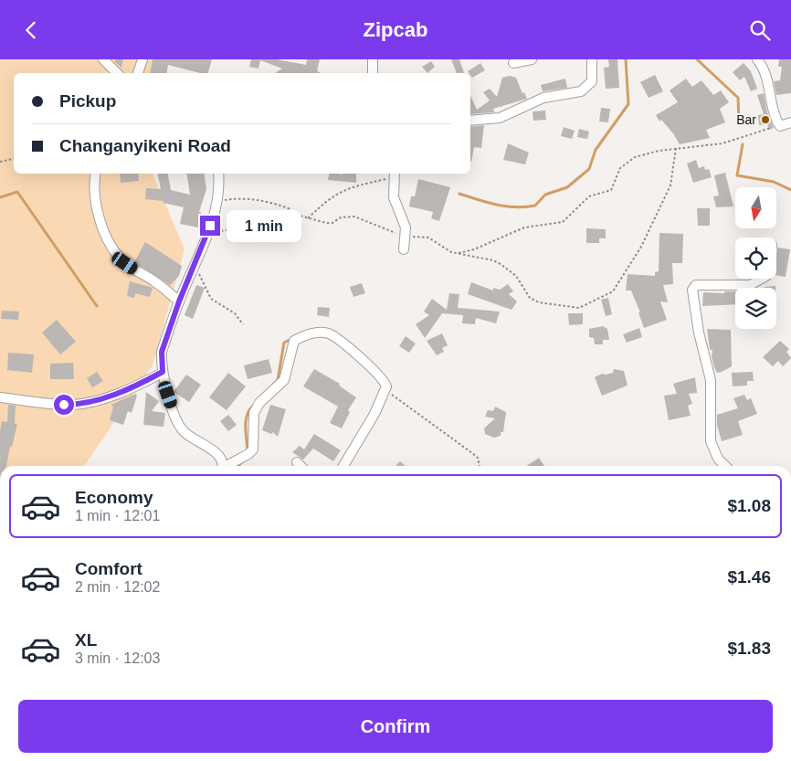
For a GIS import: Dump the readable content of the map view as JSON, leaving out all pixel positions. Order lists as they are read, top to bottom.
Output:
{
  "places": ["Bar"],
  "north": "bottom",
  "page": {
    "header": "Zipcab",
    "banner": ["Pickup", "Changanyikeni Road"],
    "bubble": "1 min",
    "list": [
      {
        "name": "Economy",
        "note": "1 min · 12:01",
        "value": "$1.08"
      },
      {
        "name": "Comfort",
        "note": "2 min · 12:02",
        "value": "$1.46"
      },
      {
        "name": "XL",
        "note": "3 min · 12:03",
        "value": "$1.83"
      }
    ],
    "buttons": "Confirm"
  }
}
